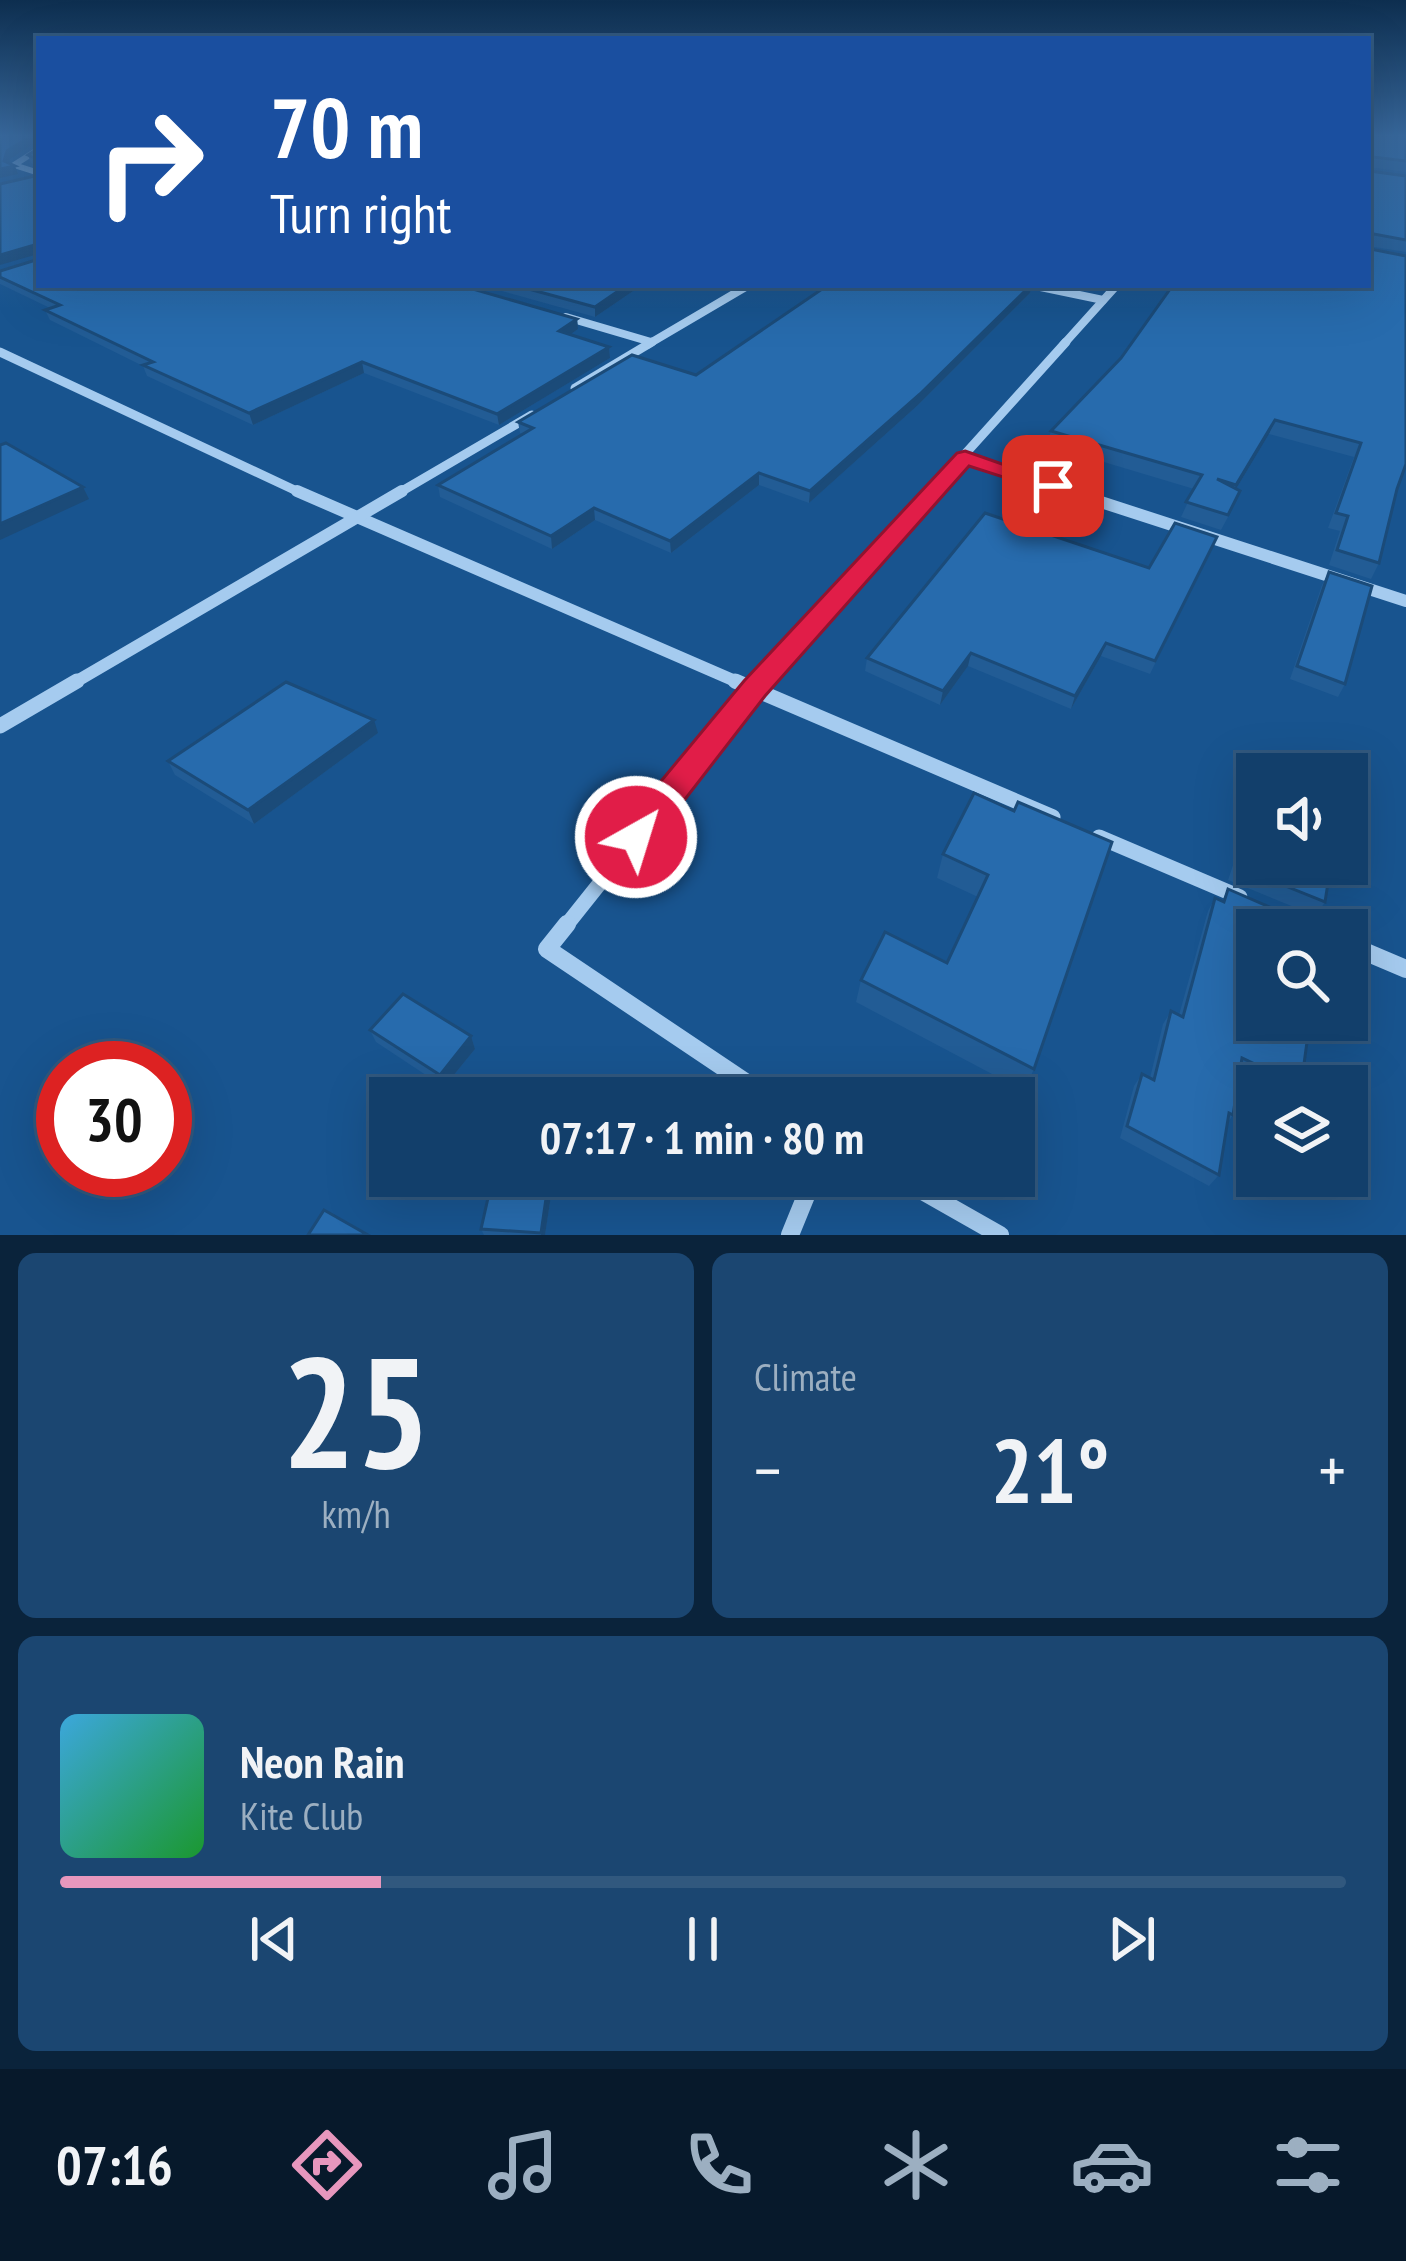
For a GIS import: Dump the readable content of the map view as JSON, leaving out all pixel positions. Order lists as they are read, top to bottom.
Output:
{
  "page": {
    "turn": ["70 m", "Turn right"],
    "limit": "30",
    "trip": "07:17 · 1 min · 80 m",
    "tile": [
      ["25", "km/h"],
      "Climate"
    ],
    "heat": ["−", "21°", "+"],
    "song": ["Neon Rain", "Kite Club"],
    "tabs": "07:16"
  }
}
